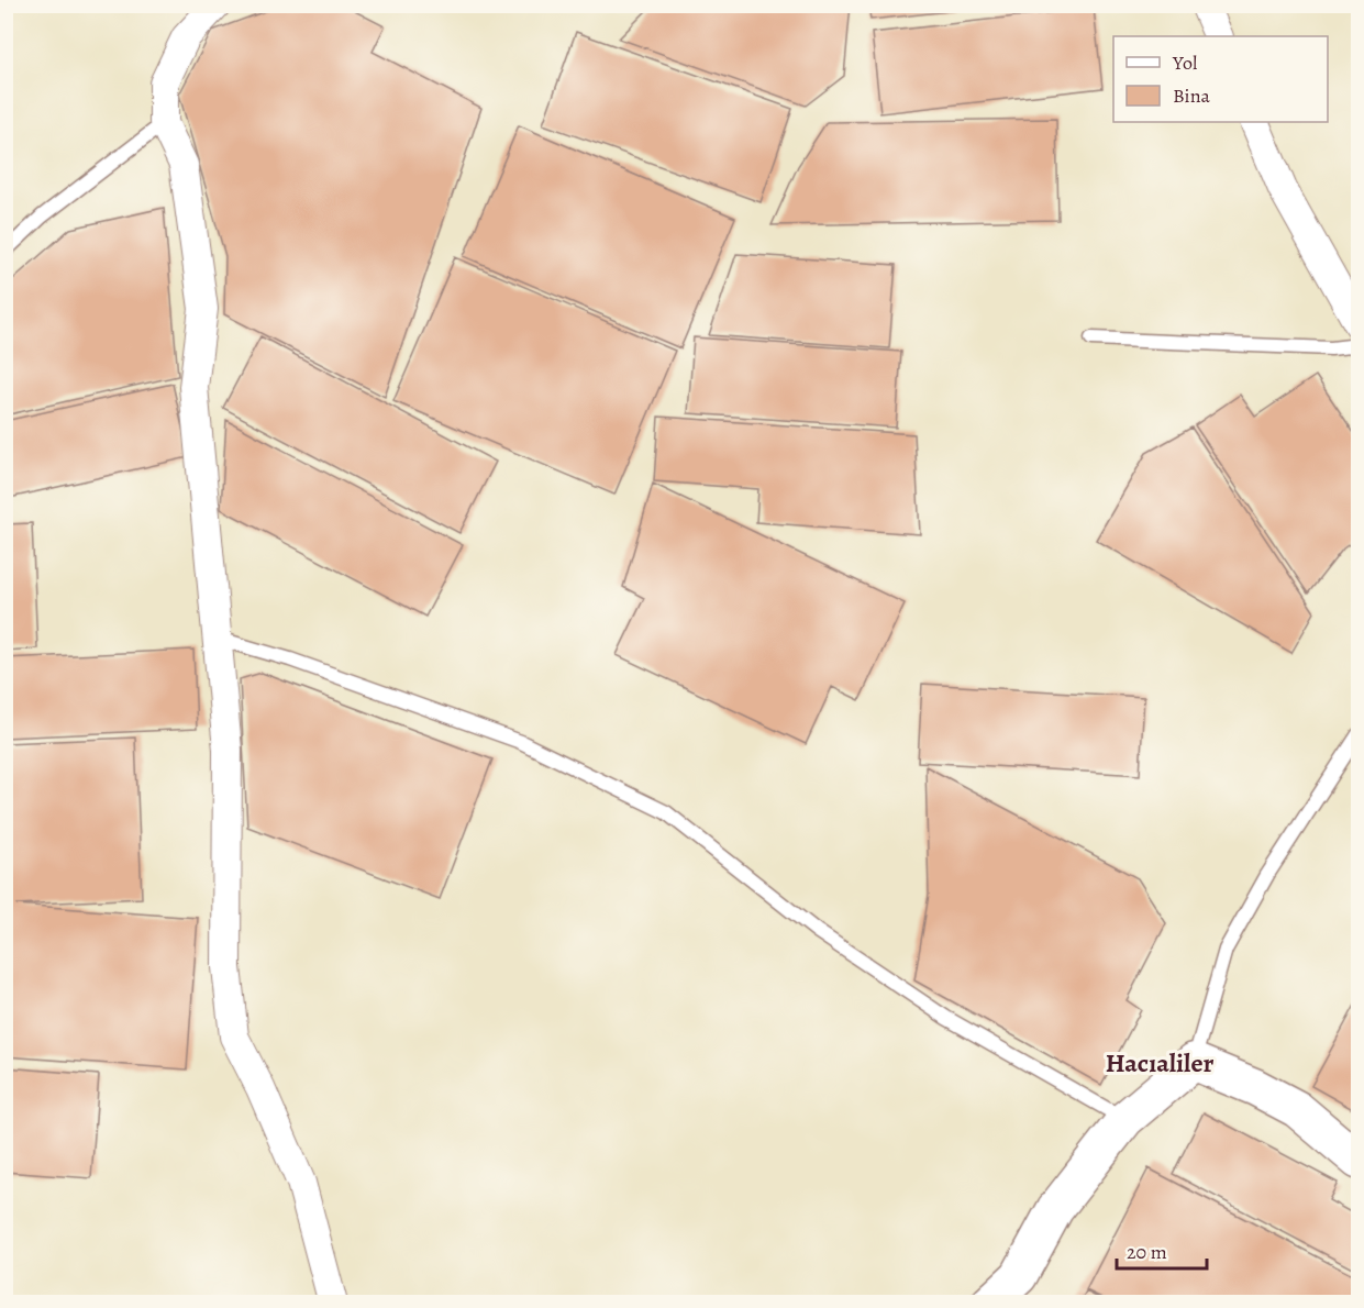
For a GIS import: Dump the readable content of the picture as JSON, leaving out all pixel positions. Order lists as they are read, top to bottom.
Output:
{
  "districts": ["Hacıaliler"],
  "legend": ["Yol", "Bina"],
  "scale_bar": "20 m"
}
